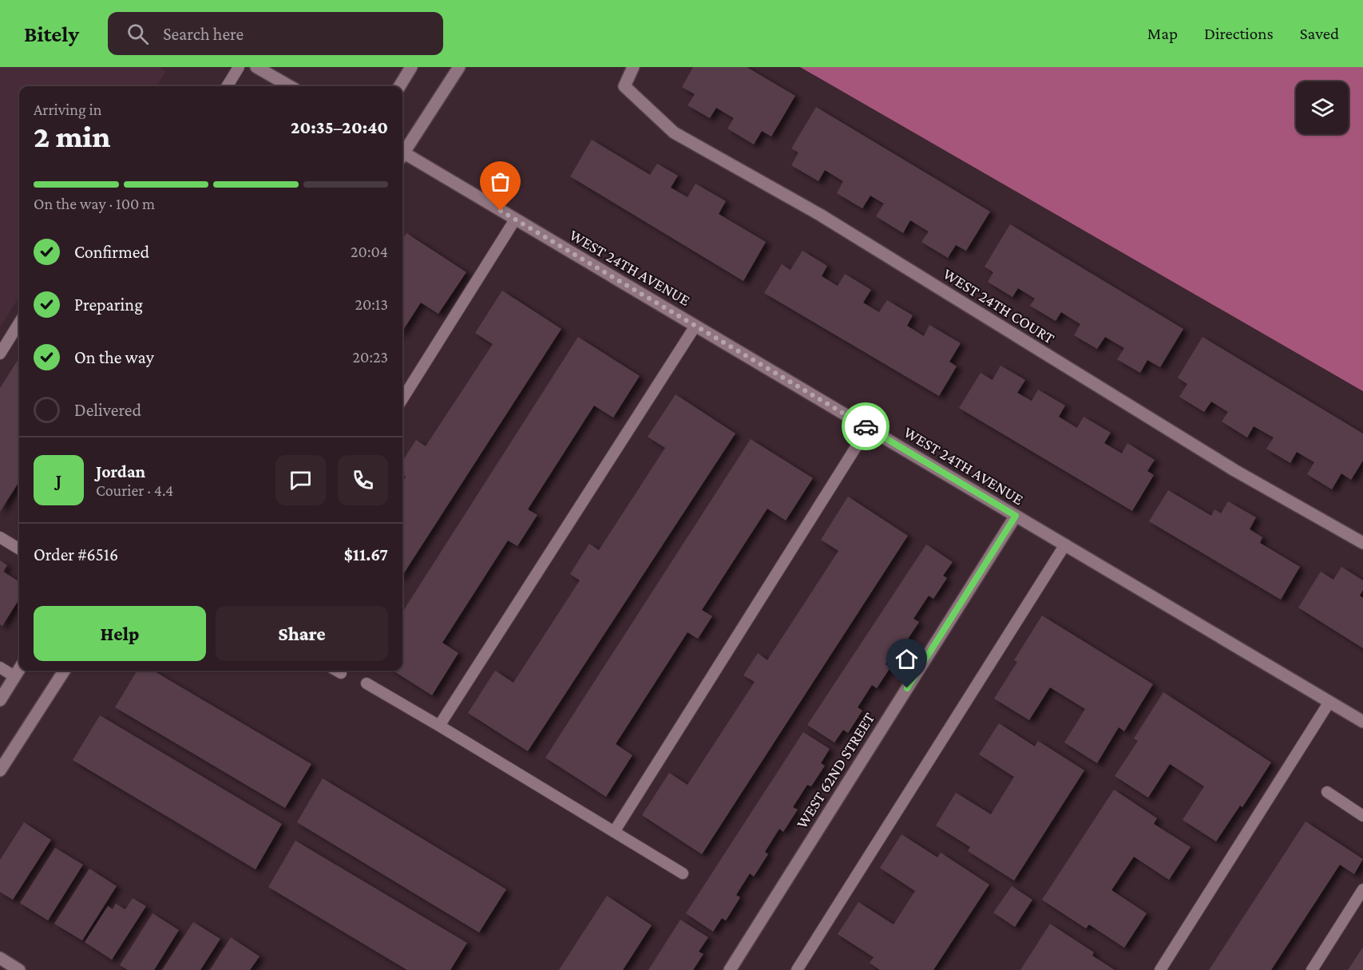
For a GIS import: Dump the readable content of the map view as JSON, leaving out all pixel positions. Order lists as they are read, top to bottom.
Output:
{
  "streets": {
    "street": ["WEST 24TH AVENUE", "WEST 24TH COURT", "WEST 62ND STREET"]
  },
  "crossings": [
    ["WEST 24TH AVENUE", "WEST 62ND STREET"]
  ],
  "page": {
    "header": "Bitely",
    "search": "Search here",
    "nav": ["Map", "Directions", "Saved"],
    "heading": ["2 min", "Arriving in", "20:35–20:40"],
    "panel": [
      "Jordan",
      "Courier · 4.4",
      "Order #6516",
      "$11.67"
    ],
    "bar": "On the way · 100 m",
    "list": [
      ["Confirmed", "20:04"],
      ["Preparing", "20:13"],
      ["On the way", "20:23"],
      "Delivered"
    ],
    "round": "J",
    "buttons": ["Help", "Share"]
  }
}
